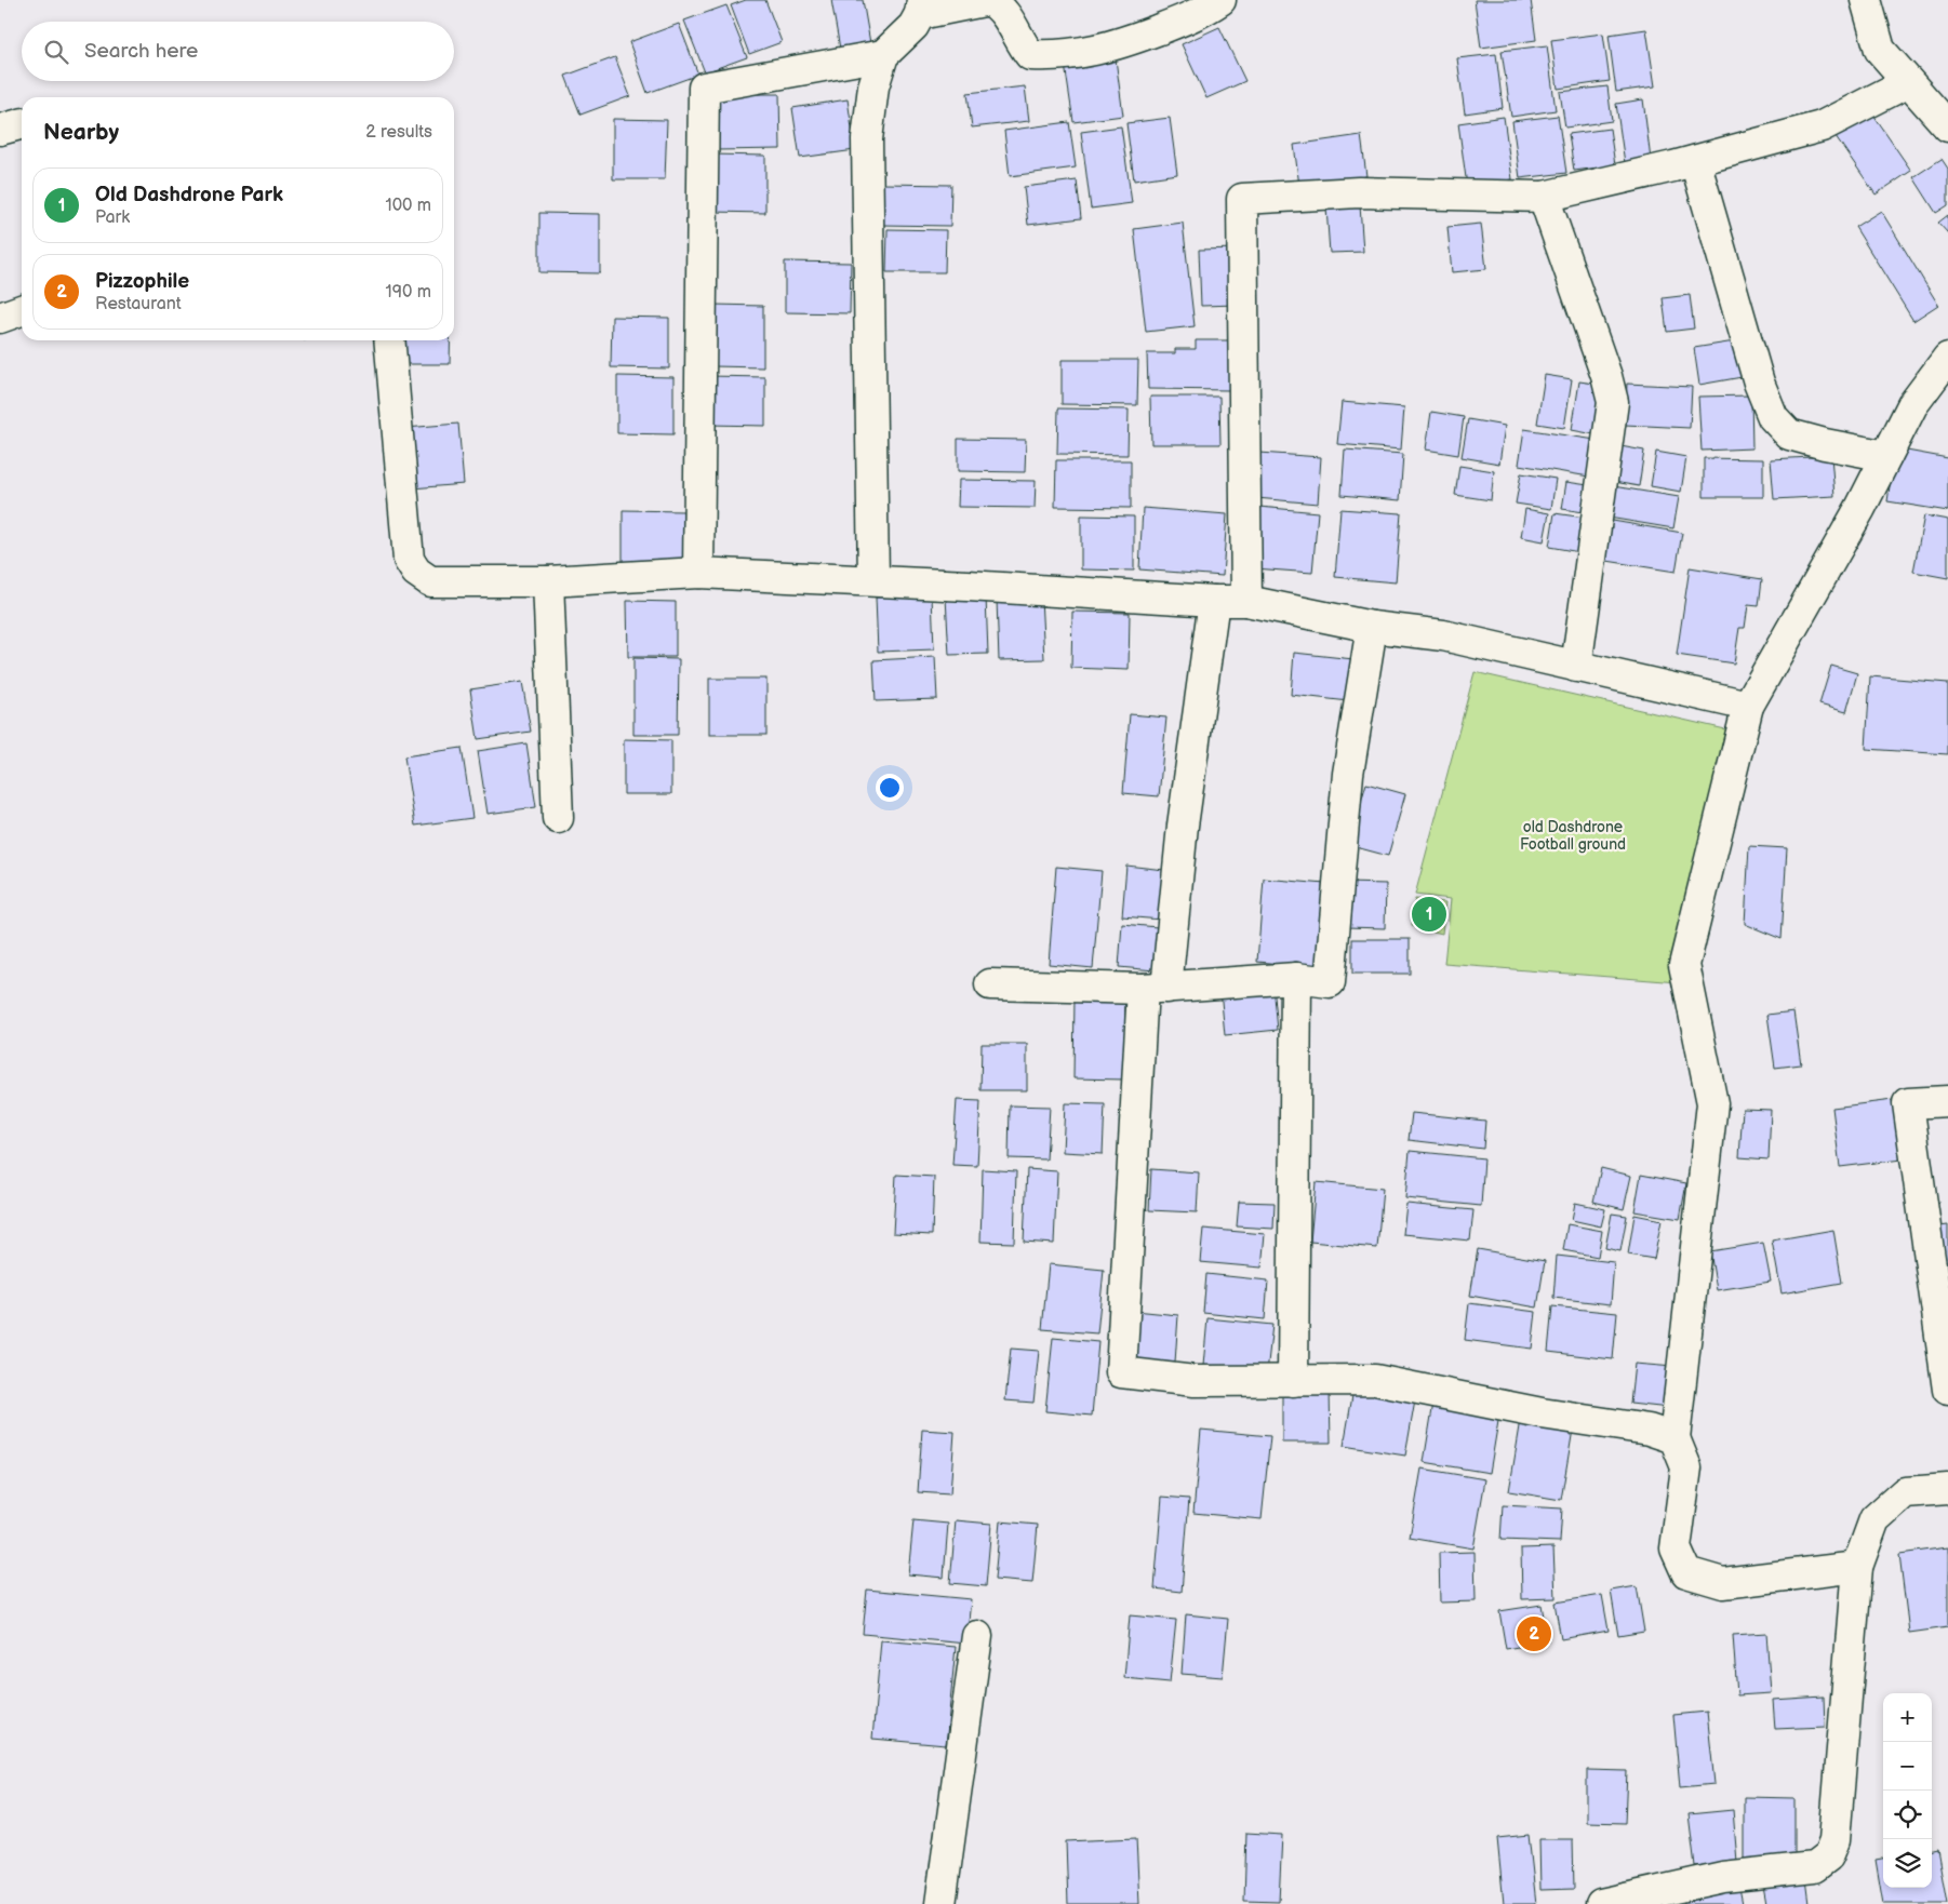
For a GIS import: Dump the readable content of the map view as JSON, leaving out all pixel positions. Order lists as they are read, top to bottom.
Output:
{
  "parks": ["old Dashdrone Football ground"],
  "page": {
    "search": "Search here",
    "heading": ["Nearby", "2 results"],
    "list": [
      {
        "mark": "1",
        "name": "Old Dashdrone Park",
        "note": "Park",
        "value": "100 m"
      },
      {
        "mark": "2",
        "name": "Pizzophile",
        "note": "Restaurant",
        "value": "190 m"
      }
    ],
    "pins": ["1", "2"],
    "map_buttons": ["+", "−"]
  }
}
